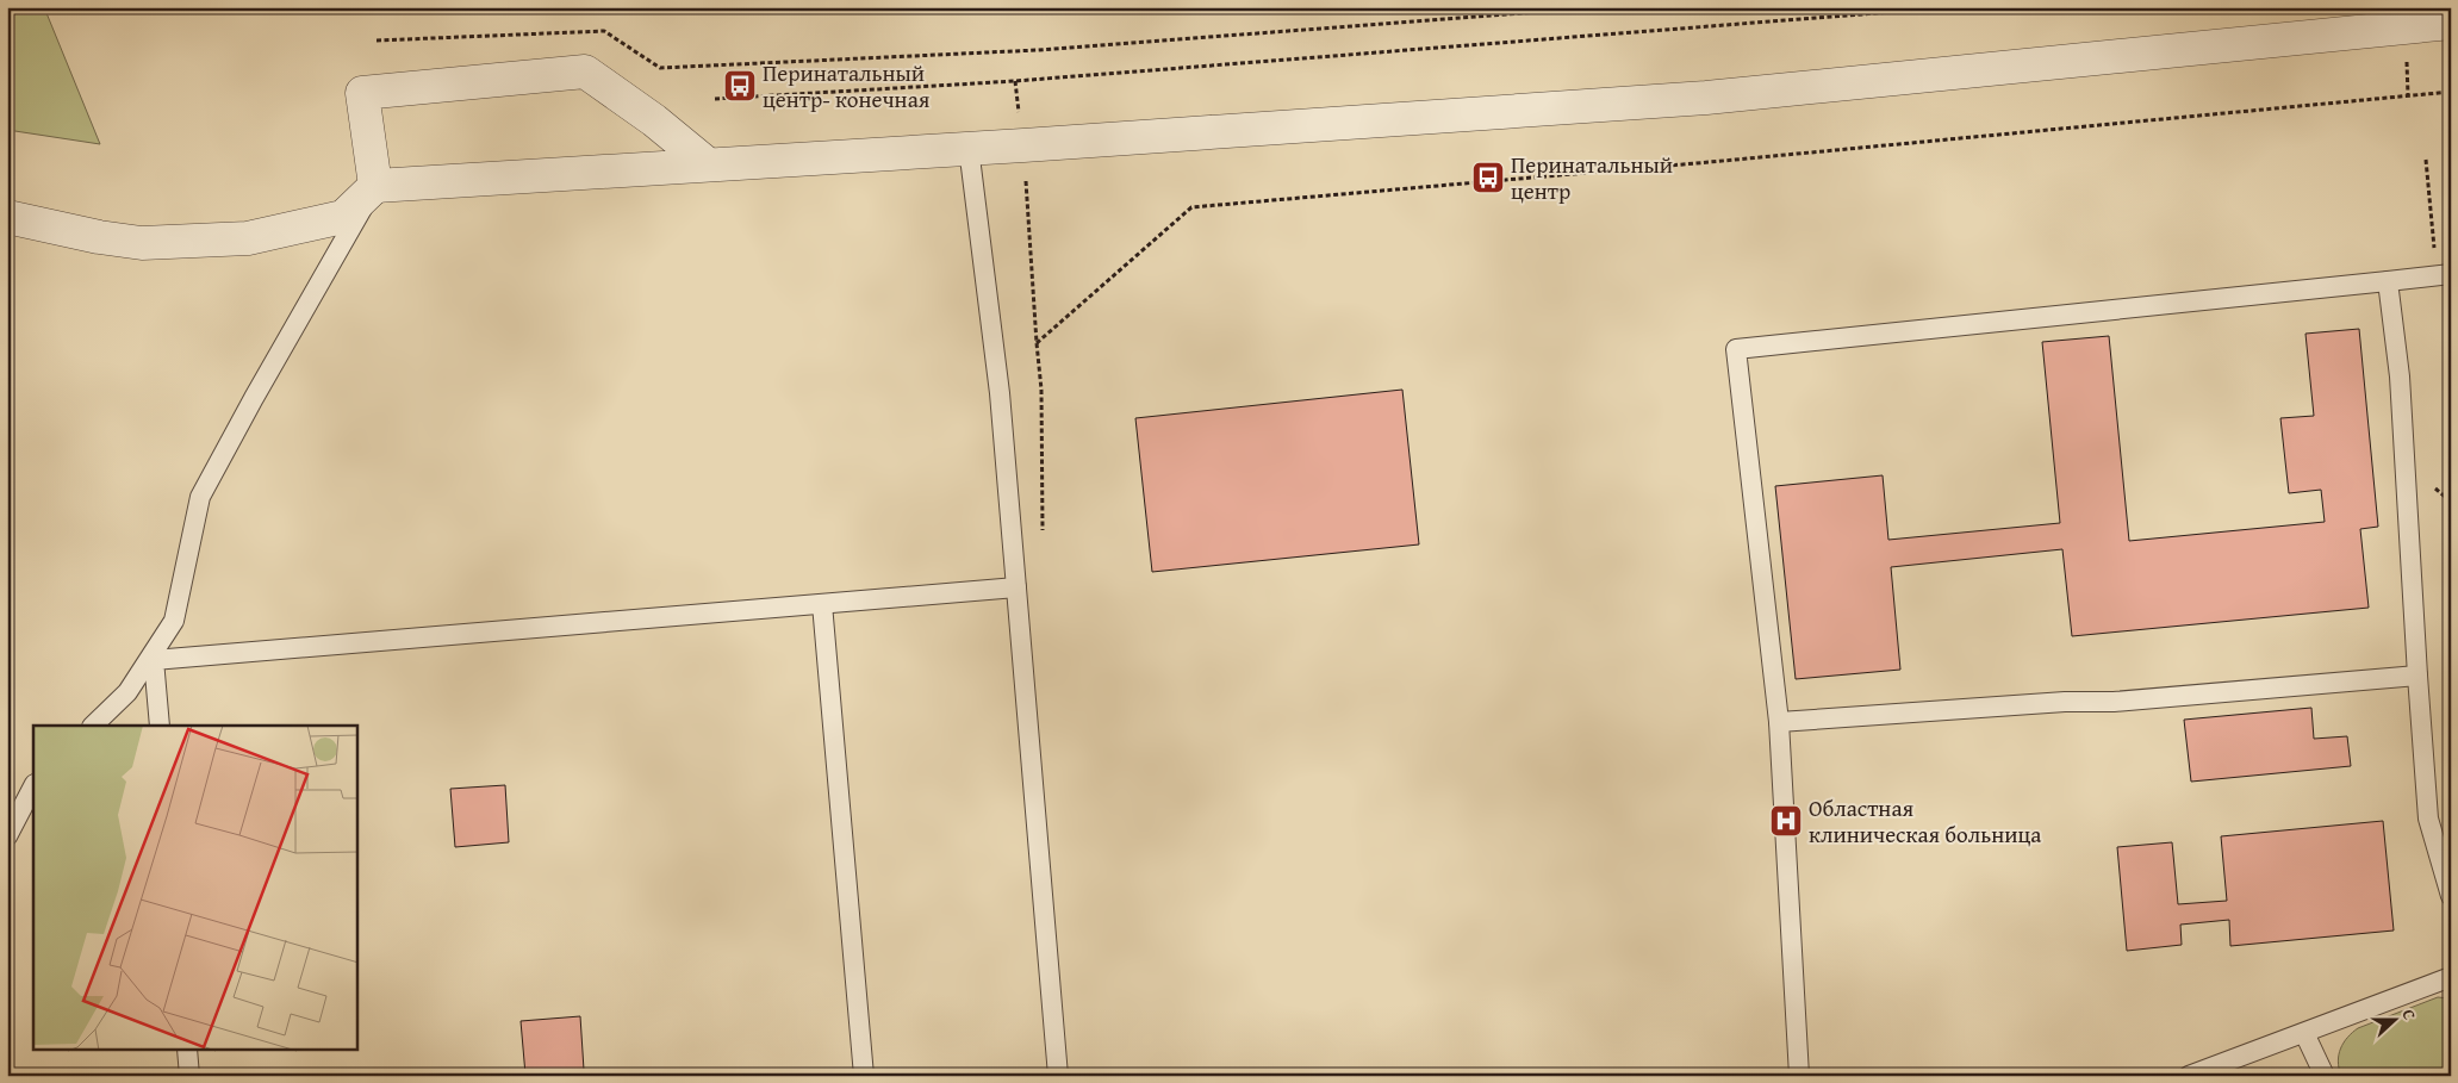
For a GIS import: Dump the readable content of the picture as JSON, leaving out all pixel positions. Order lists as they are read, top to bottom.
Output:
{
  "places": {
    "bus stop": ["Перинатальный центр- конечная", "Перинатальный центр"],
    "hospital": ["Областная клиническая больница"]
  },
  "north": "right"
}
